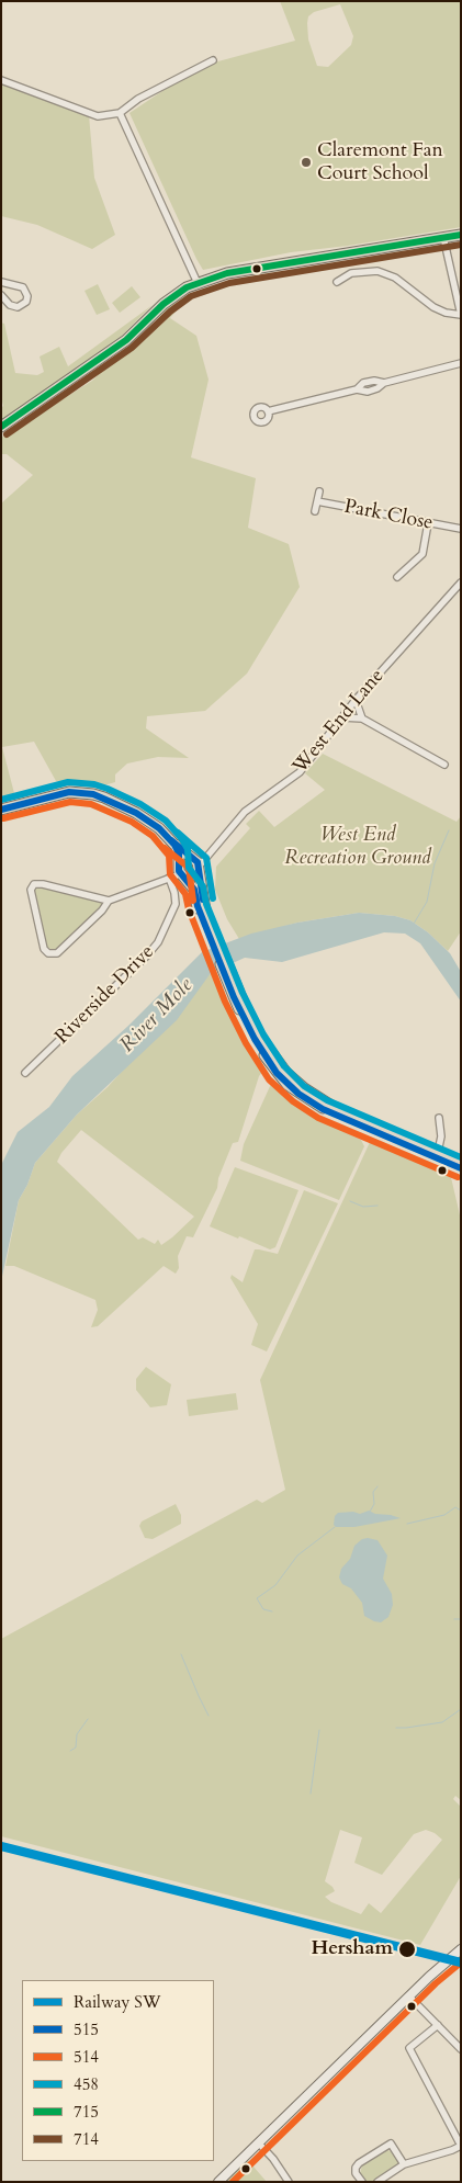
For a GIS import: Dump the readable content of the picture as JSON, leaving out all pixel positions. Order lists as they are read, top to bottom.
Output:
{
  "streets": {
    "street": ["Park Close", "West End Lane", "Riverside Drive"]
  },
  "water": ["River Mole"],
  "parks": ["West End Recreation Ground"],
  "places": ["Claremont Fan Court School", "Hersham"],
  "lines": [
    "transit line 715",
    "transit line 714",
    "transit line 458",
    "transit line 515",
    "transit line 514",
    "rail line SW"
  ],
  "legend": [
    "Railway SW",
    "515",
    "514",
    "458",
    "715",
    "714"
  ]
}
